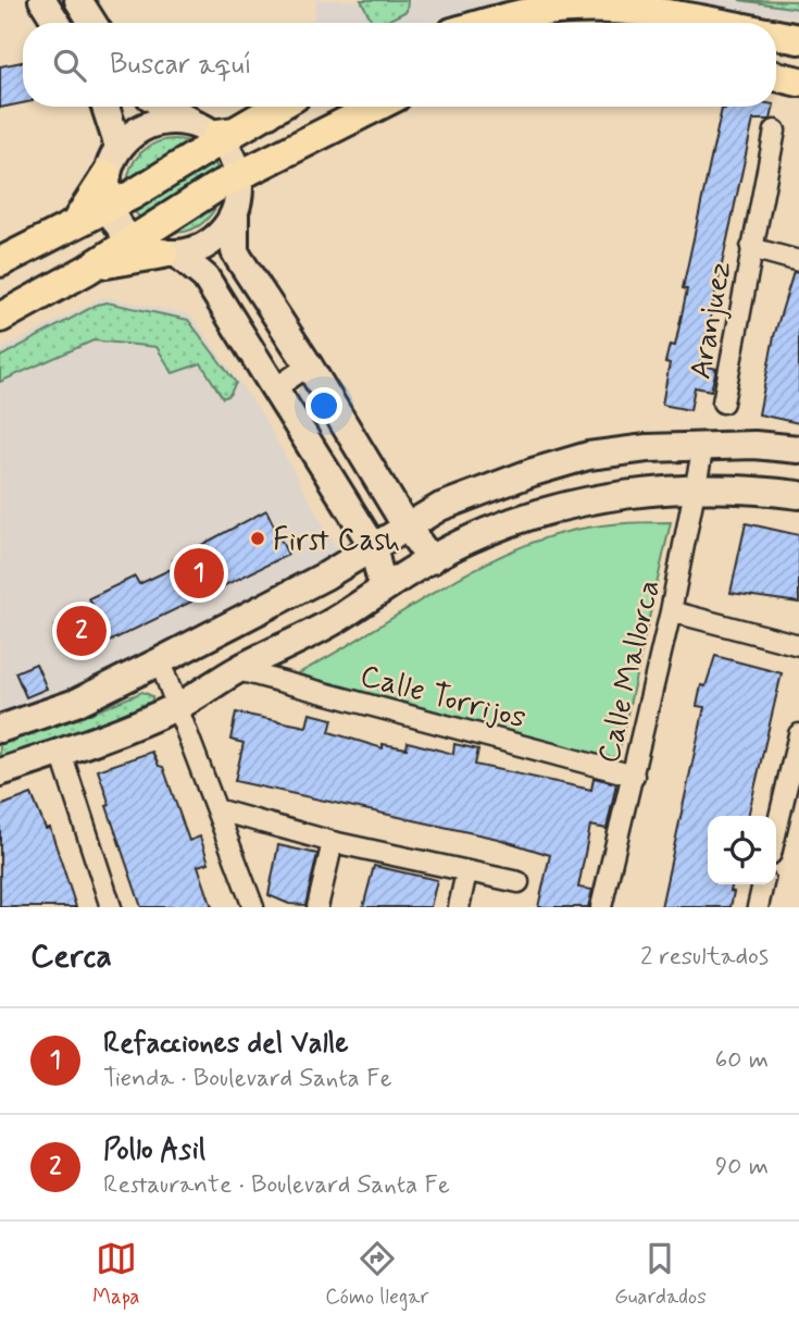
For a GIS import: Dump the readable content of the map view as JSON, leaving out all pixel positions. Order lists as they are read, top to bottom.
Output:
{
  "streets": {
    "street": ["Aranjuez", "Calle Mallorca", "Calle Torrijos"]
  },
  "crossings": [
    ["Calle Mallorca", "Calle Torrijos"]
  ],
  "places": ["First Cash"],
  "page": {
    "search": "Buscar aquí",
    "pins": ["1", "2"],
    "heading": ["Cerca", "2 resultados"],
    "list": [
      {
        "mark": "1",
        "name": "Refacciones del Valle",
        "note": "Tienda · Boulevard Santa Fe",
        "value": "60 m"
      },
      {
        "mark": "2",
        "name": "Pollo Asil",
        "note": "Restaurante · Boulevard Santa Fe",
        "value": "90 m"
      }
    ],
    "nav": ["Mapa", "Cómo llegar", "Guardados"]
  }
}
